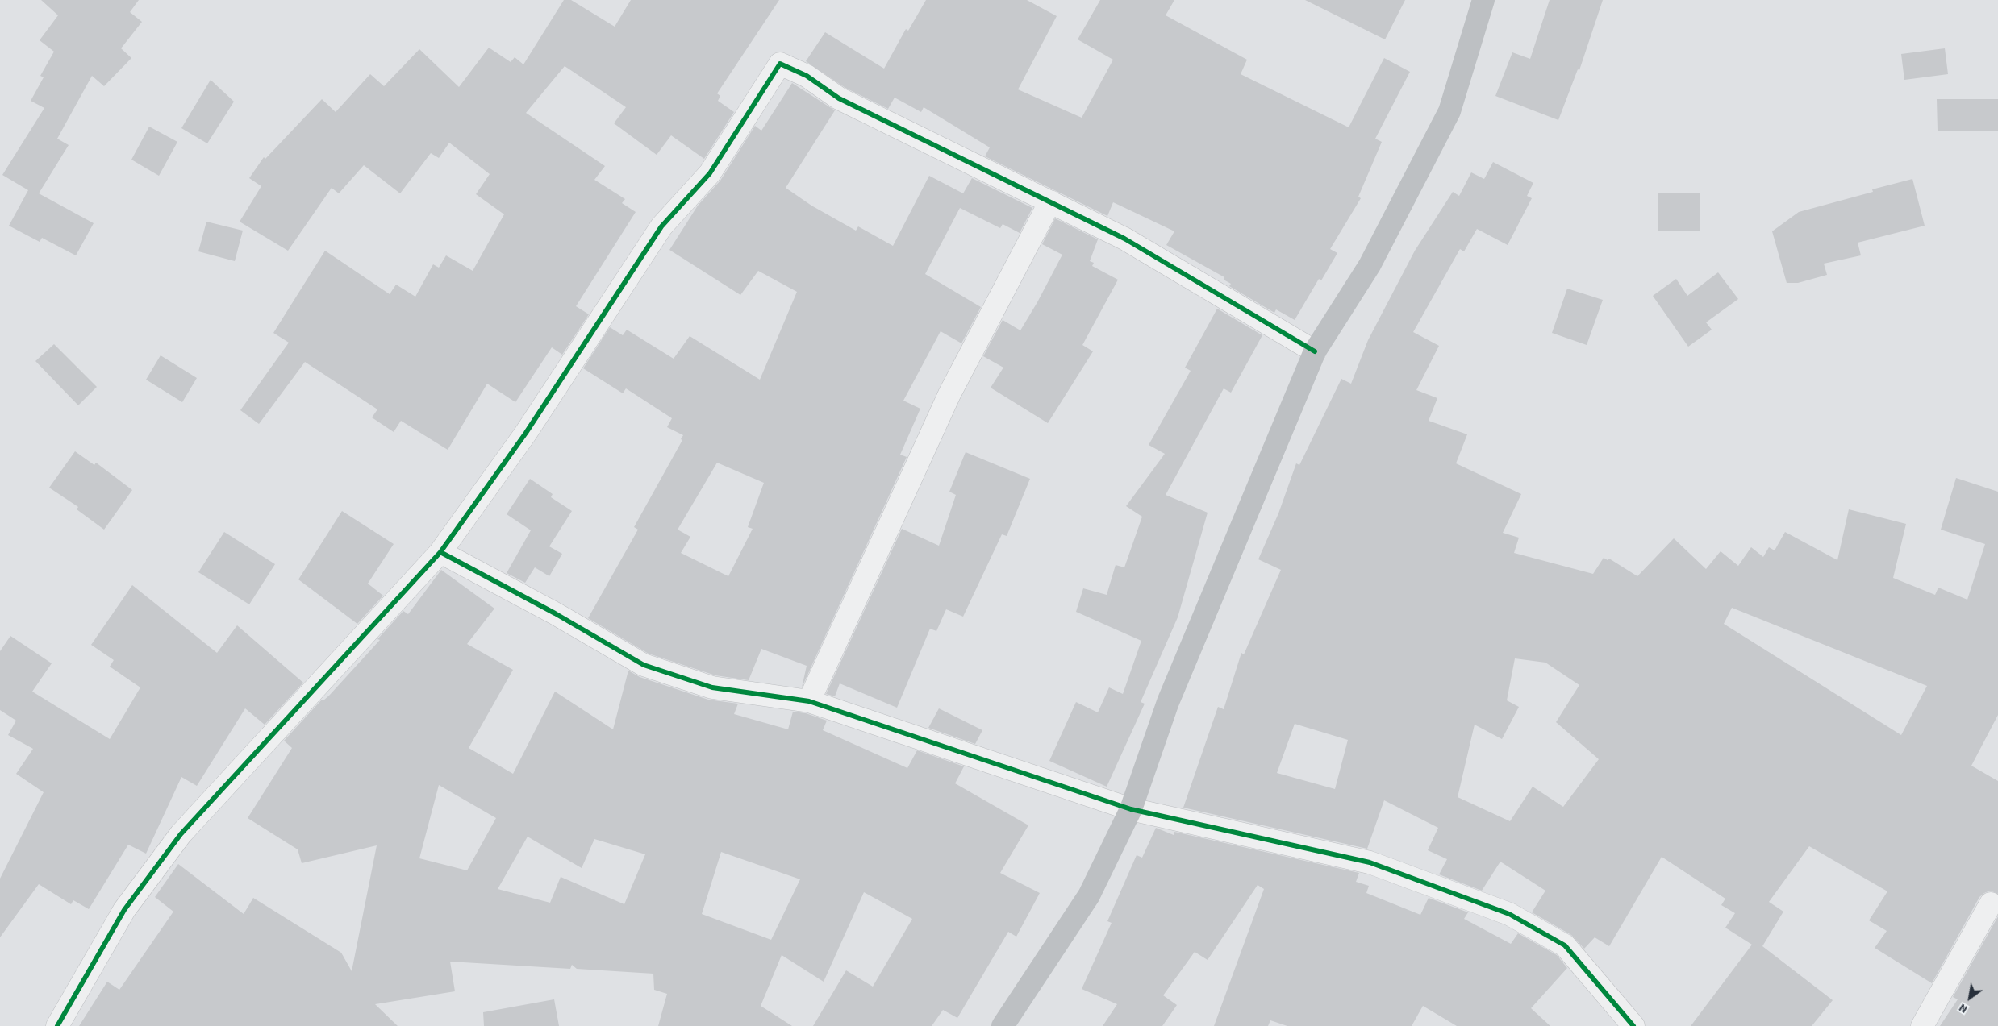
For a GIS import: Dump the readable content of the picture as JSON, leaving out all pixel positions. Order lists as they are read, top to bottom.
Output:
{
  "north": "bottom left"
}
